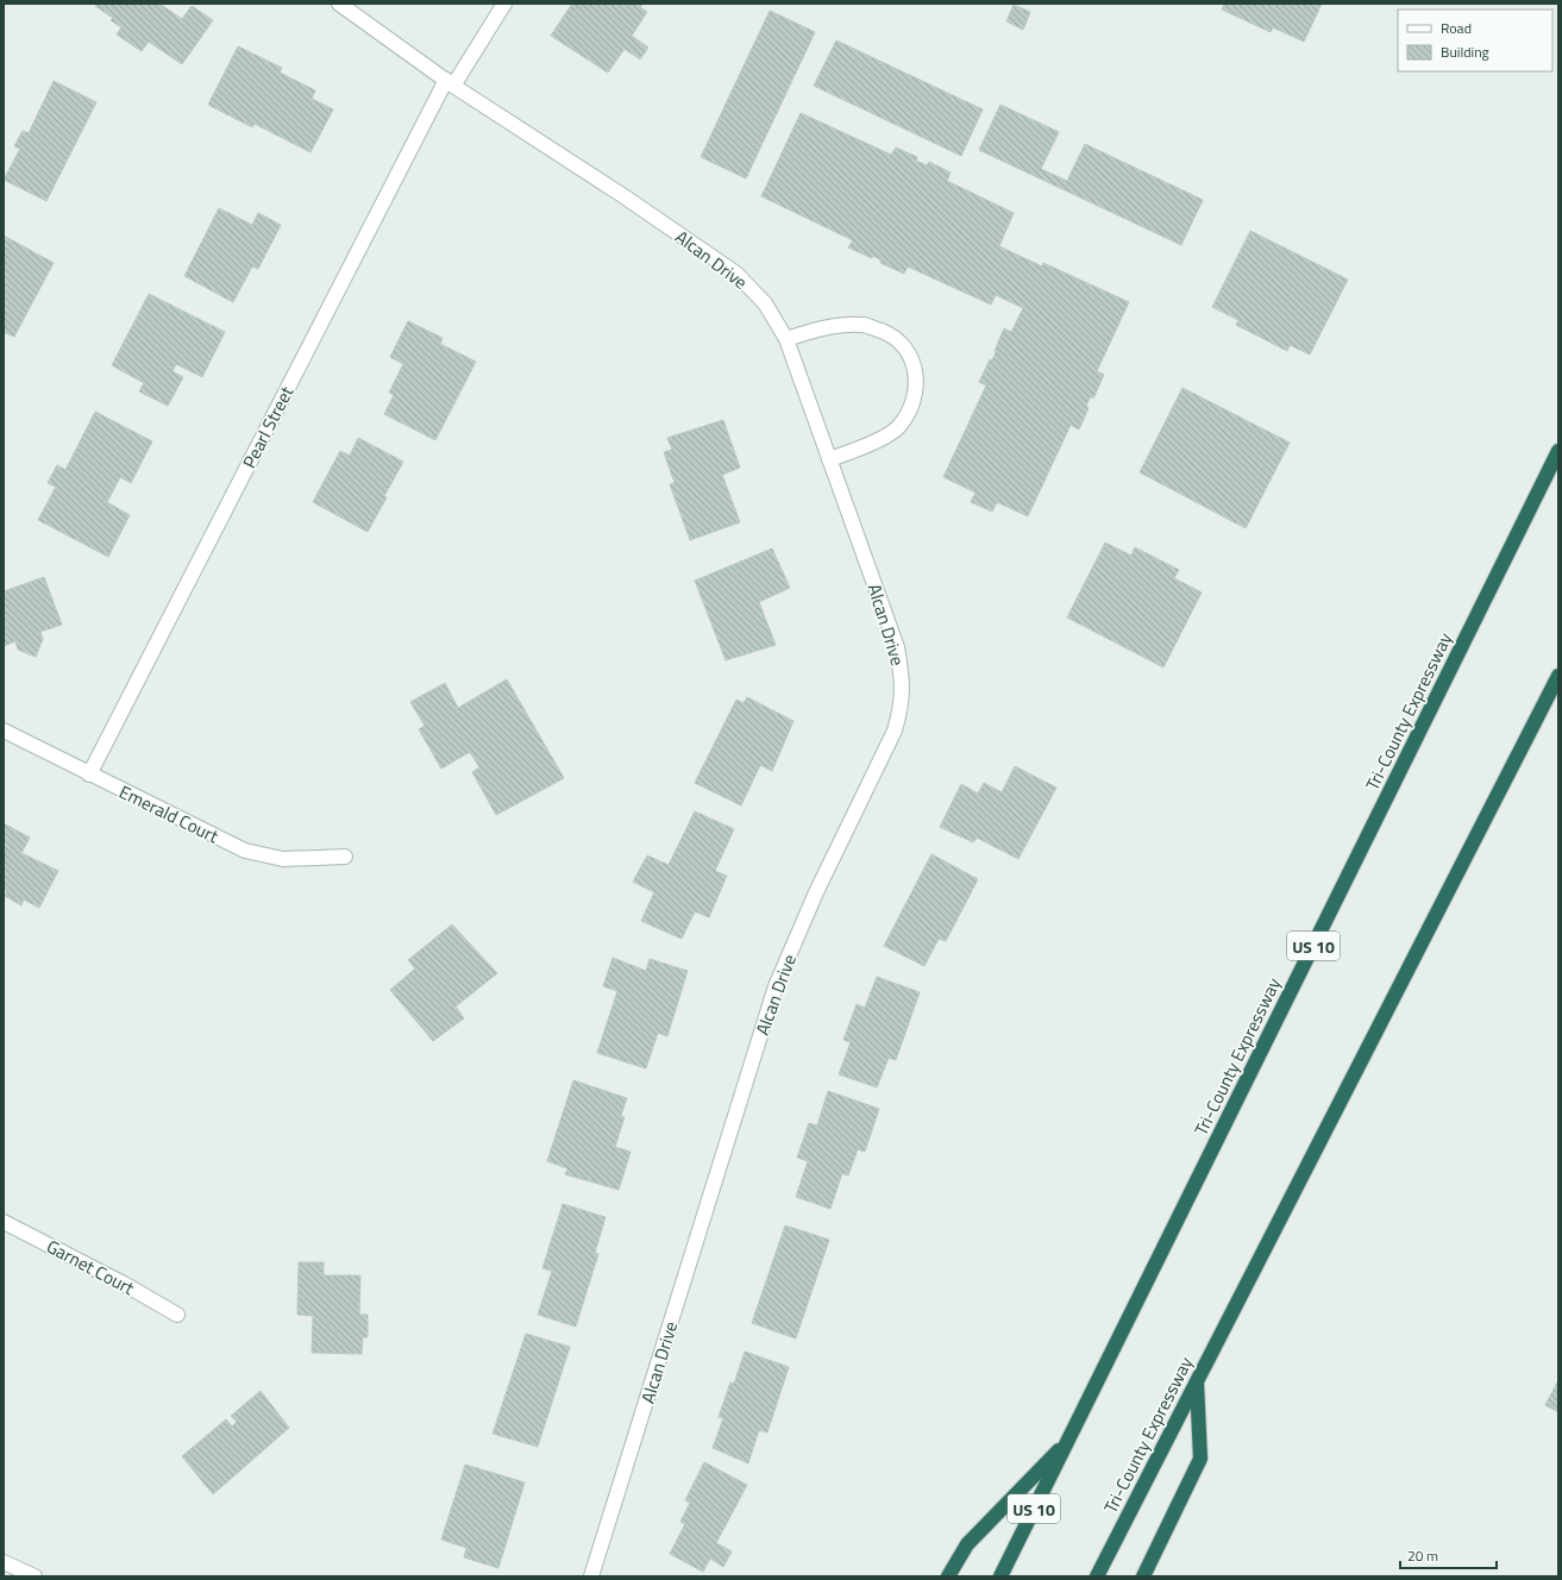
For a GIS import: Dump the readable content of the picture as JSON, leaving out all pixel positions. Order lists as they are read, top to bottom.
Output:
{
  "streets": {
    "highway": ["Tri-County Expressway", "US 10"],
    "street": [
      "Alcan Drive",
      "Pearl Street",
      "Emerald Court",
      "Garnet Court"
    ]
  },
  "crossings": [
    ["Alcan Drive", "Pearl Street"],
    ["Pearl Street", "Emerald Court"]
  ],
  "legend": ["Road", "Building"],
  "scale_bar": "20 m"
}
